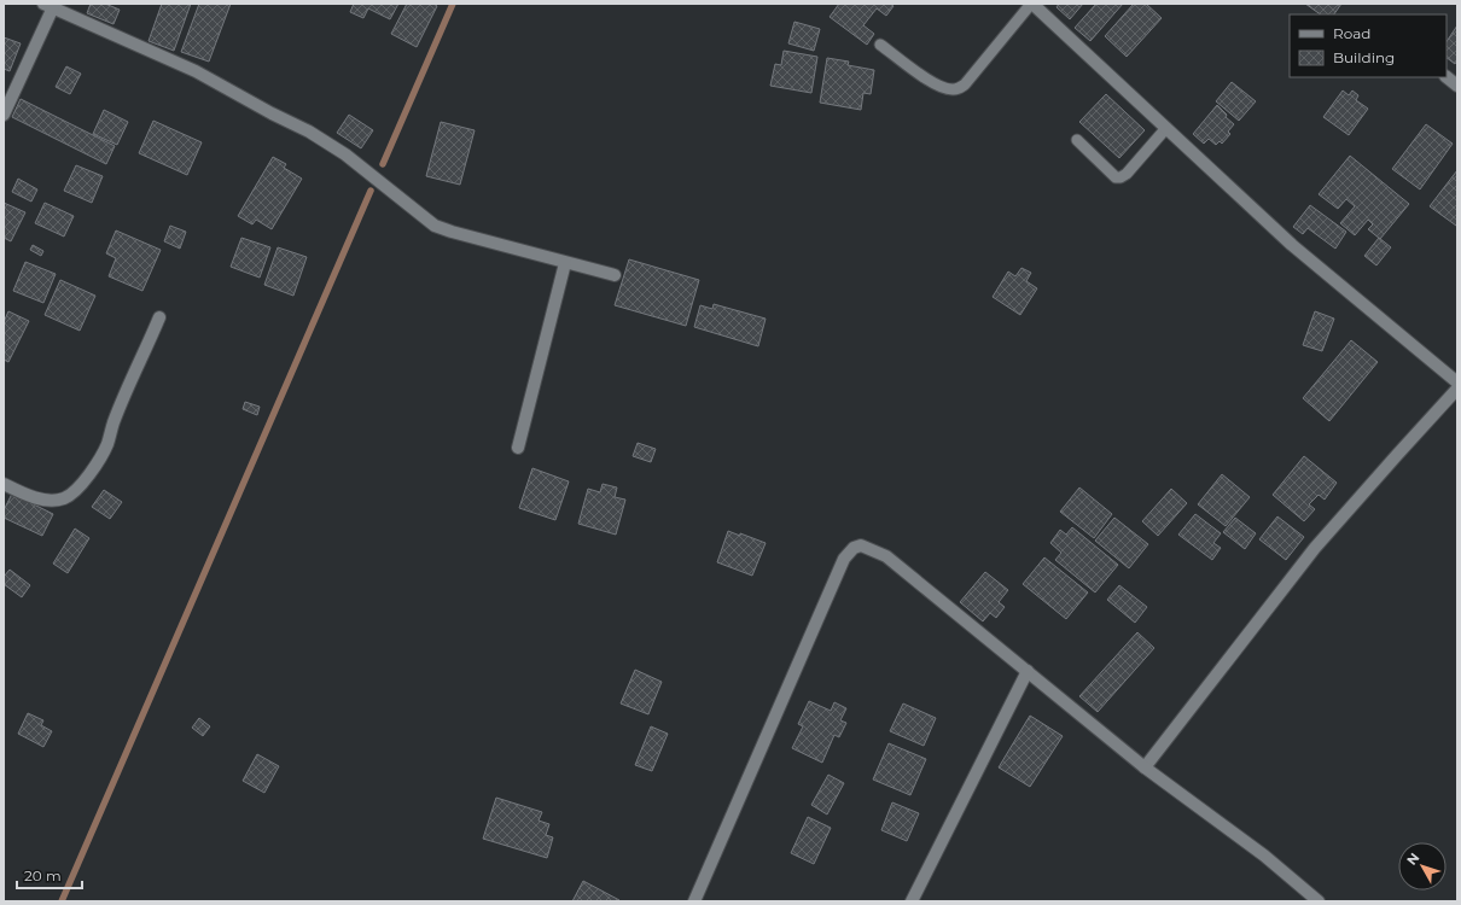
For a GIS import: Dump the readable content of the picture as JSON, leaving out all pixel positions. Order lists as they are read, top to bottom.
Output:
{
  "legend": ["Road", "Building"],
  "scale_bar": "20 m",
  "north": "top left"
}
